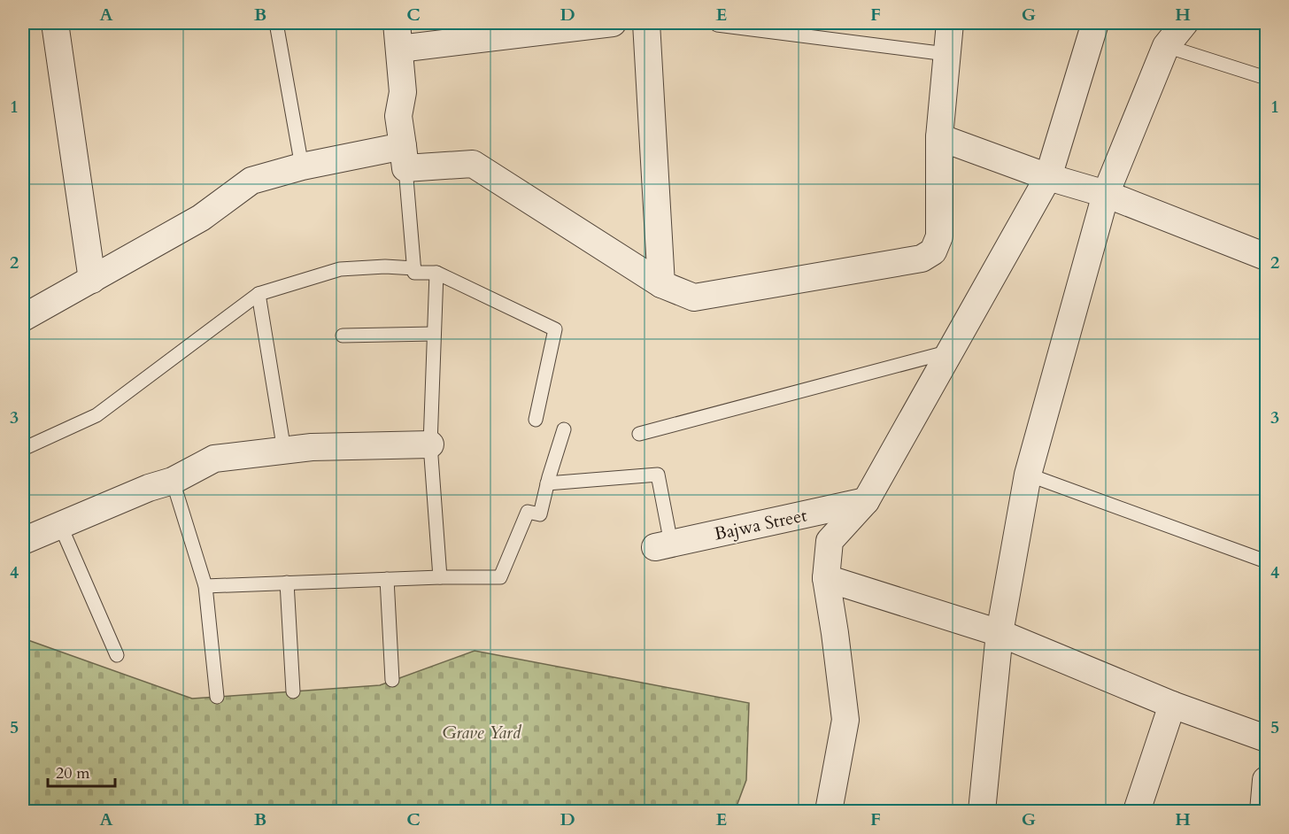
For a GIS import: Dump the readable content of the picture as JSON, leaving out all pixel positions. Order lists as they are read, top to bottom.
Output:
{
  "streets": {
    "street": ["Bajwa Street"]
  },
  "parks": ["Grave Yard"],
  "scale_bar": "20 m",
  "grid": {
    "columns": [
      "A",
      "B",
      "C",
      "D",
      "E",
      "F",
      "G",
      "H"
    ],
    "rows": [
      "1",
      "2",
      "3",
      "4",
      "5"
    ]
  }
}
